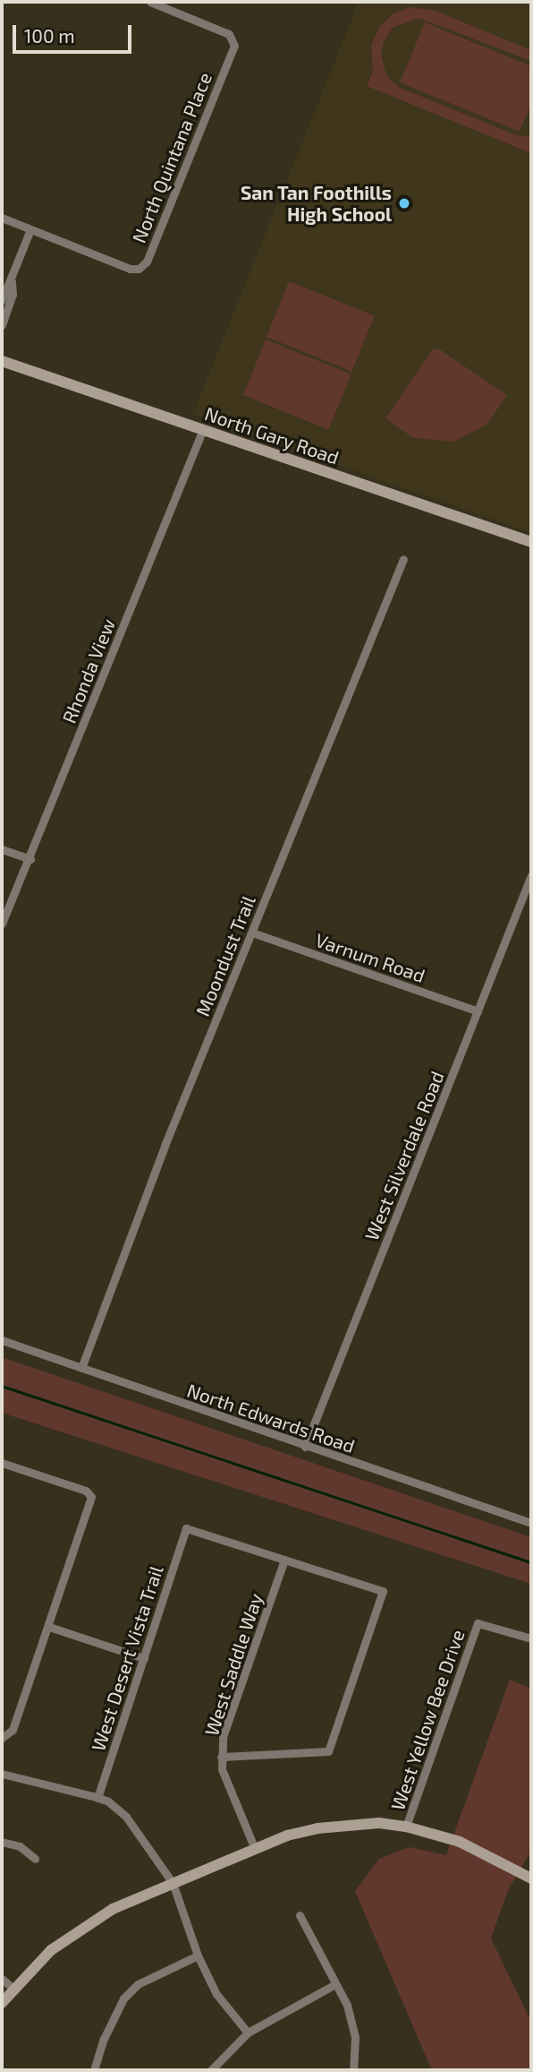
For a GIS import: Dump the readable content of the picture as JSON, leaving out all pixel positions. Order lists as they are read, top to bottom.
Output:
{
  "streets": {
    "street": [
      "North Quintana Place",
      "North Gary Road",
      "Rhonda View",
      "Moondust Trail",
      "Varnum Road",
      "West Silverdale Road",
      "North Edwards Road",
      "West Desert Vista Trail",
      "West Saddle Way",
      "West Yellow Bee Drive"
    ]
  },
  "crossings": [
    ["North Gary Road", "Rhonda View"],
    ["Moondust Trail", "Varnum Road"],
    ["Moondust Trail", "North Edwards Road"],
    ["Varnum Road", "West Silverdale Road"],
    ["West Silverdale Road", "North Edwards Road"],
    ["West Desert Vista Trail", "West Saddle Way"]
  ],
  "places": ["San Tan Foothills High School"],
  "scale_bar": "100 m"
}
